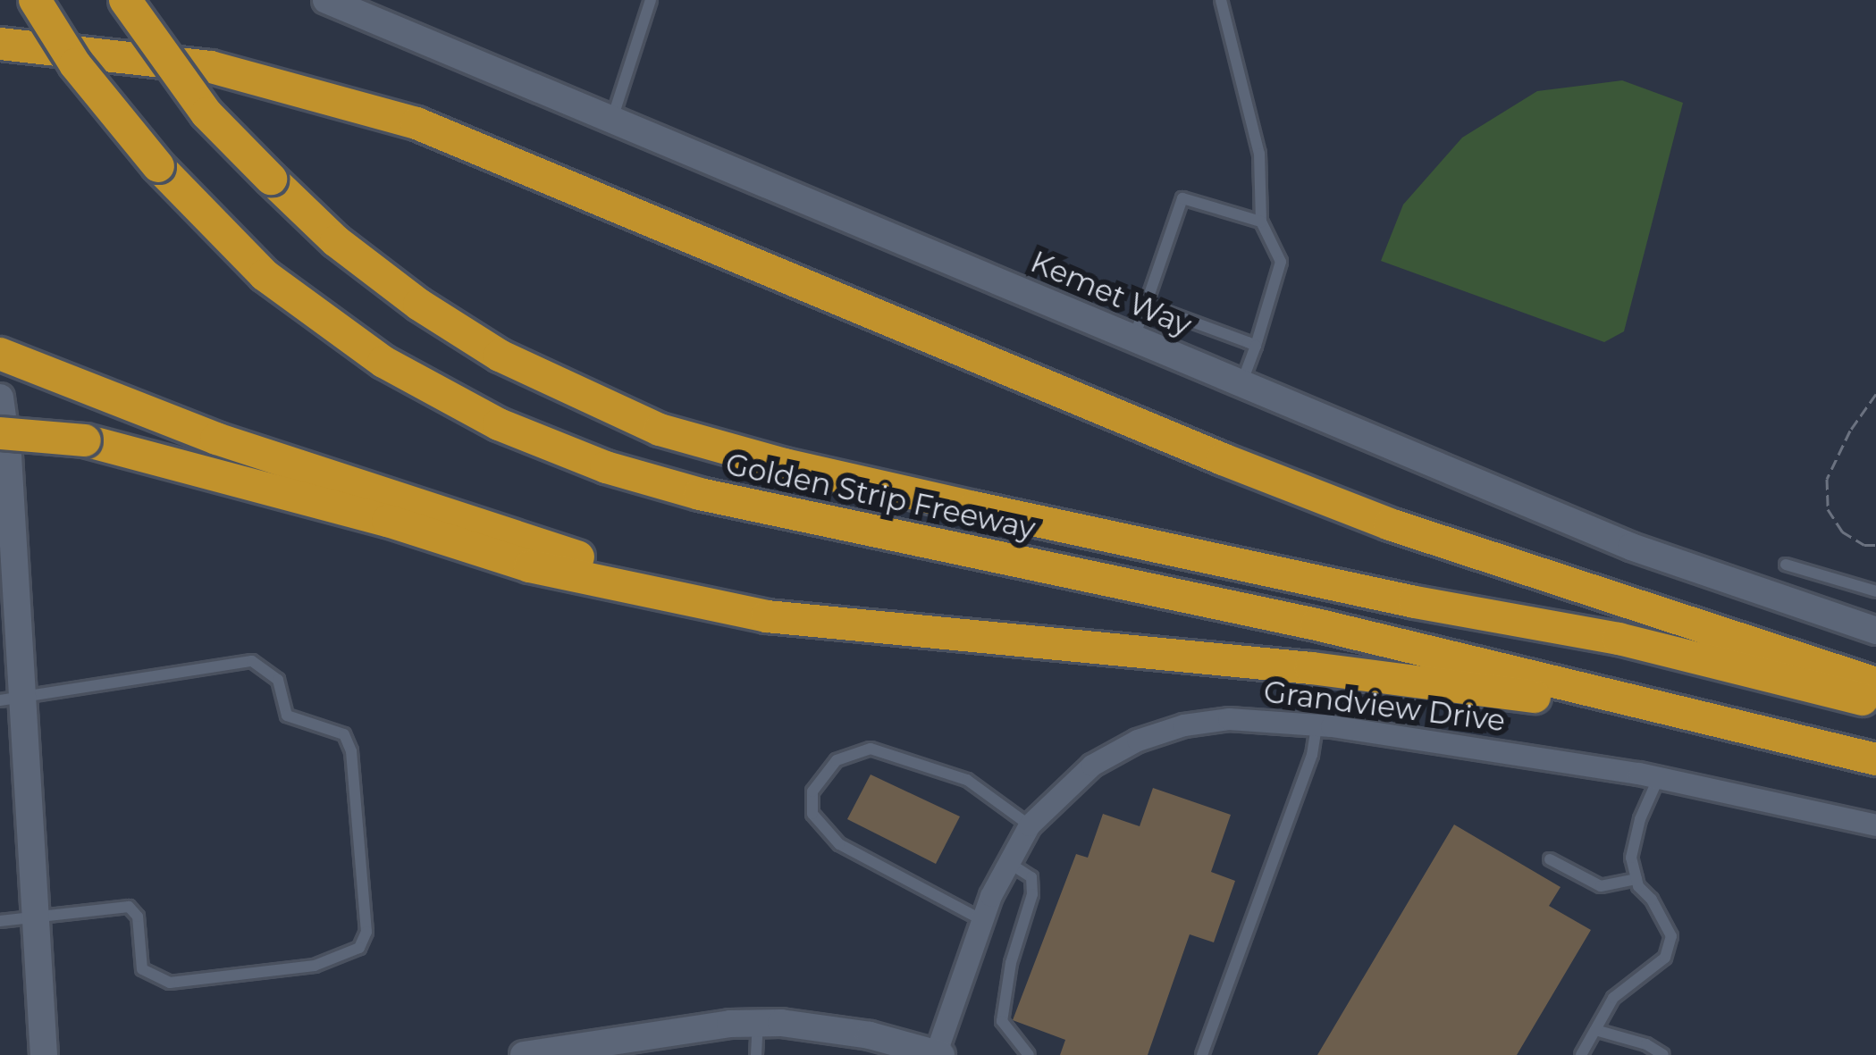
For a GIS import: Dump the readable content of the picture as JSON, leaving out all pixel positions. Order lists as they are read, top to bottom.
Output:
{
  "streets": {
    "highway": ["Golden Strip Freeway"],
    "street": ["Kemet Way", "Grandview Drive"]
  }
}
